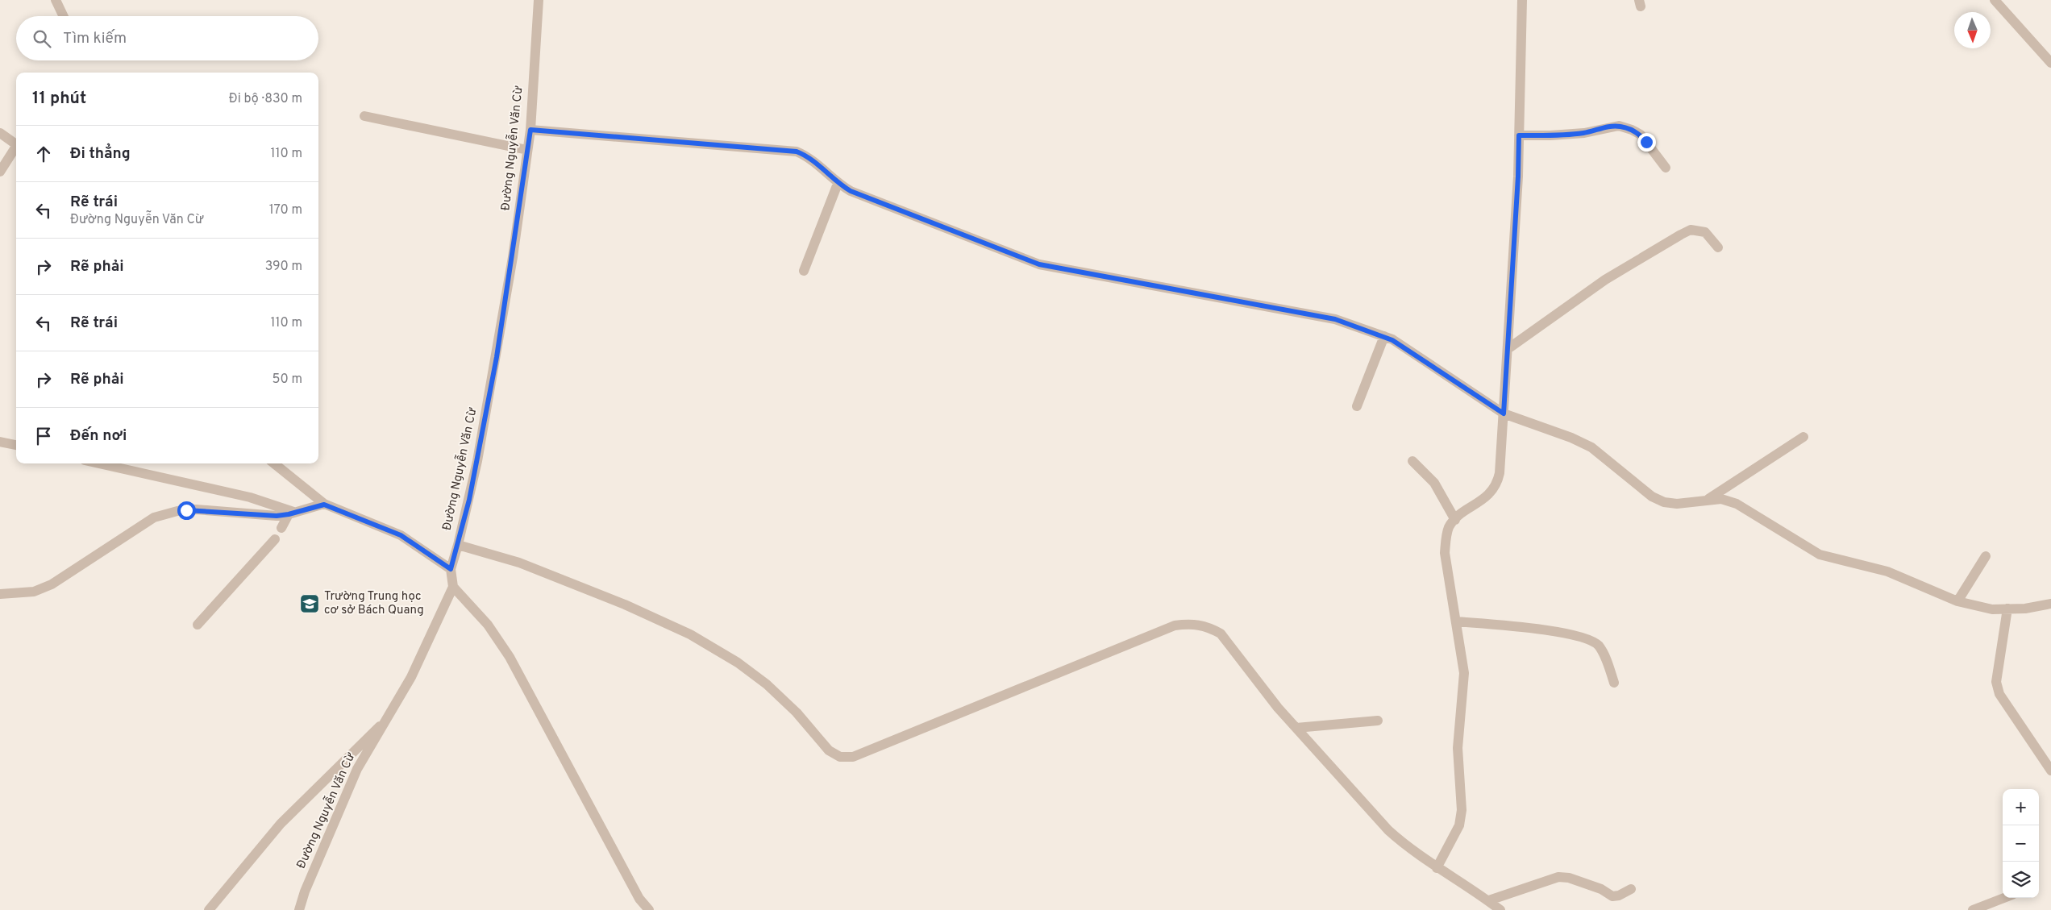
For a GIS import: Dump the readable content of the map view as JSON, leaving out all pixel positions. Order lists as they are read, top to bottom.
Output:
{
  "streets": {
    "street": ["Đường Nguyễn Văn Cừ"]
  },
  "places": {
    "school or university": ["Trường Trung học cơ sở Bách Quang"]
  },
  "north": "bottom",
  "page": {
    "search": "Tìm kiếm",
    "heading": ["11 phút", "Đi bộ · 830 m"],
    "list": [
      ["Đi thẳng", "110 m"],
      ["Rẽ trái", "Đường Nguyễn Văn Cừ", "170 m"],
      ["Rẽ phải", "390 m"],
      ["Rẽ trái", "110 m"],
      ["Rẽ phải", "50 m"],
      "Đến nơi"
    ],
    "map_buttons": ["+", "−"]
  }
}
